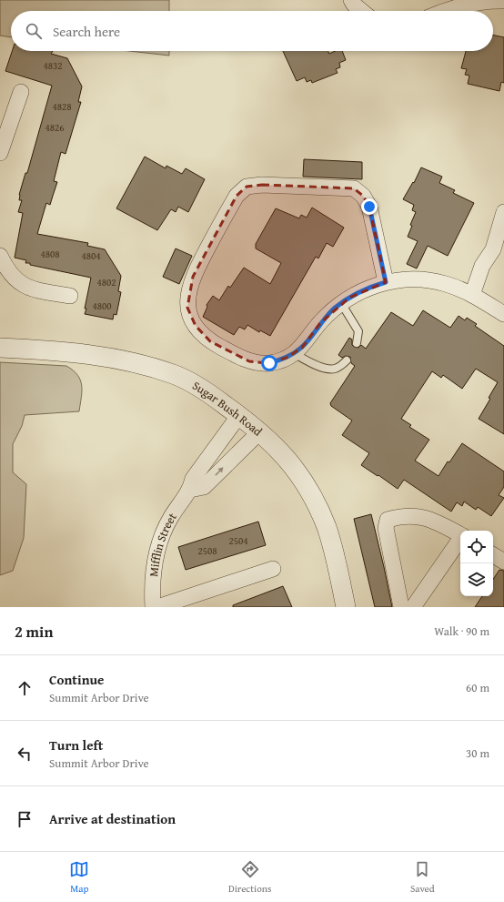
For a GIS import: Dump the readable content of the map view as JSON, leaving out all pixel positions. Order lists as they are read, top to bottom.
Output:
{
  "streets": {
    "street": ["Sugar Bush Road", "Mifflin Street"]
  },
  "crossings": [
    ["Sugar Bush Road", "Mifflin Street"]
  ],
  "house_numbers": [
    "4832",
    "4828",
    "4826",
    "4808",
    "4804",
    "4802",
    "4800",
    "2504",
    "2508"
  ],
  "page": {
    "search": "Search here",
    "heading": ["2 min", "Walk · 90 m"],
    "list": [
      ["Continue", "Summit Arbor Drive", "60 m"],
      ["Turn left", "Summit Arbor Drive", "30 m"],
      "Arrive at destination"
    ],
    "nav": ["Map", "Directions", "Saved"]
  }
}
